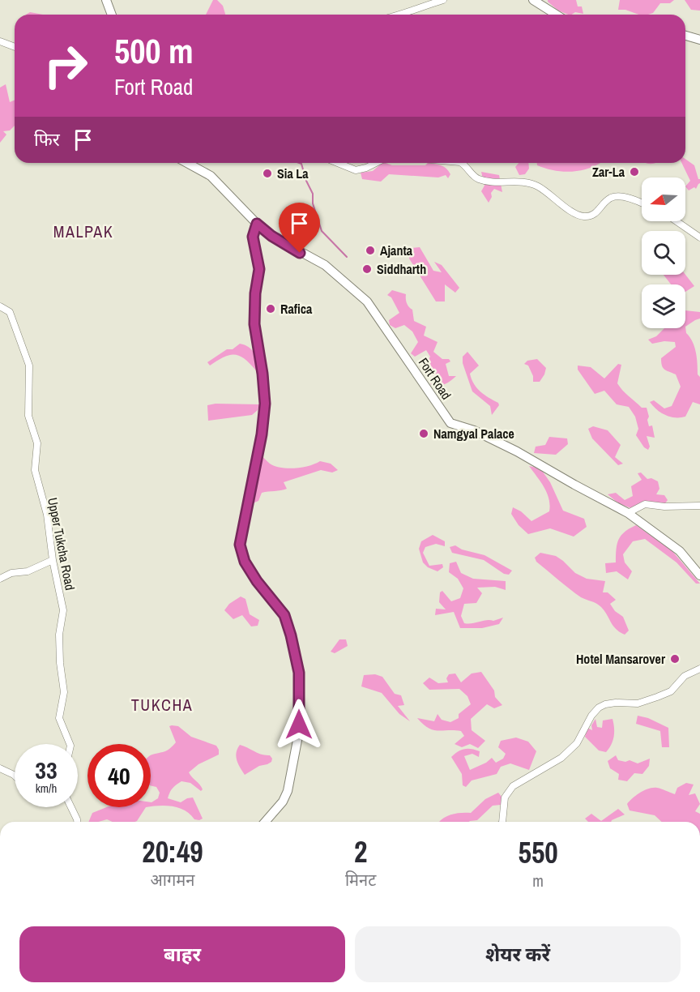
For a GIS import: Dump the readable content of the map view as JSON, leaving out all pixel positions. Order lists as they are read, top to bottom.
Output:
{
  "streets": {
    "street": ["Fort Road", "Upper Tukcha Road"]
  },
  "districts": ["MALPAK", "TUKCHA"],
  "places": [
    "Zar-La",
    "Sia La",
    "Ajanta",
    "Siddharth",
    "Rafica",
    "Namgyal Palace",
    "Hotel Mansarover"
  ],
  "north": "left",
  "page": {
    "turn": ["500 m", "Fort Road"],
    "then": "फिर",
    "speed": "33 km/h",
    "limit": "40",
    "eta": [
      "20:49",
      "आगमन",
      "2",
      "मिनट",
      "550",
      "m"
    ],
    "buttons": ["बाहर", "शेयर करें"]
  }
}
